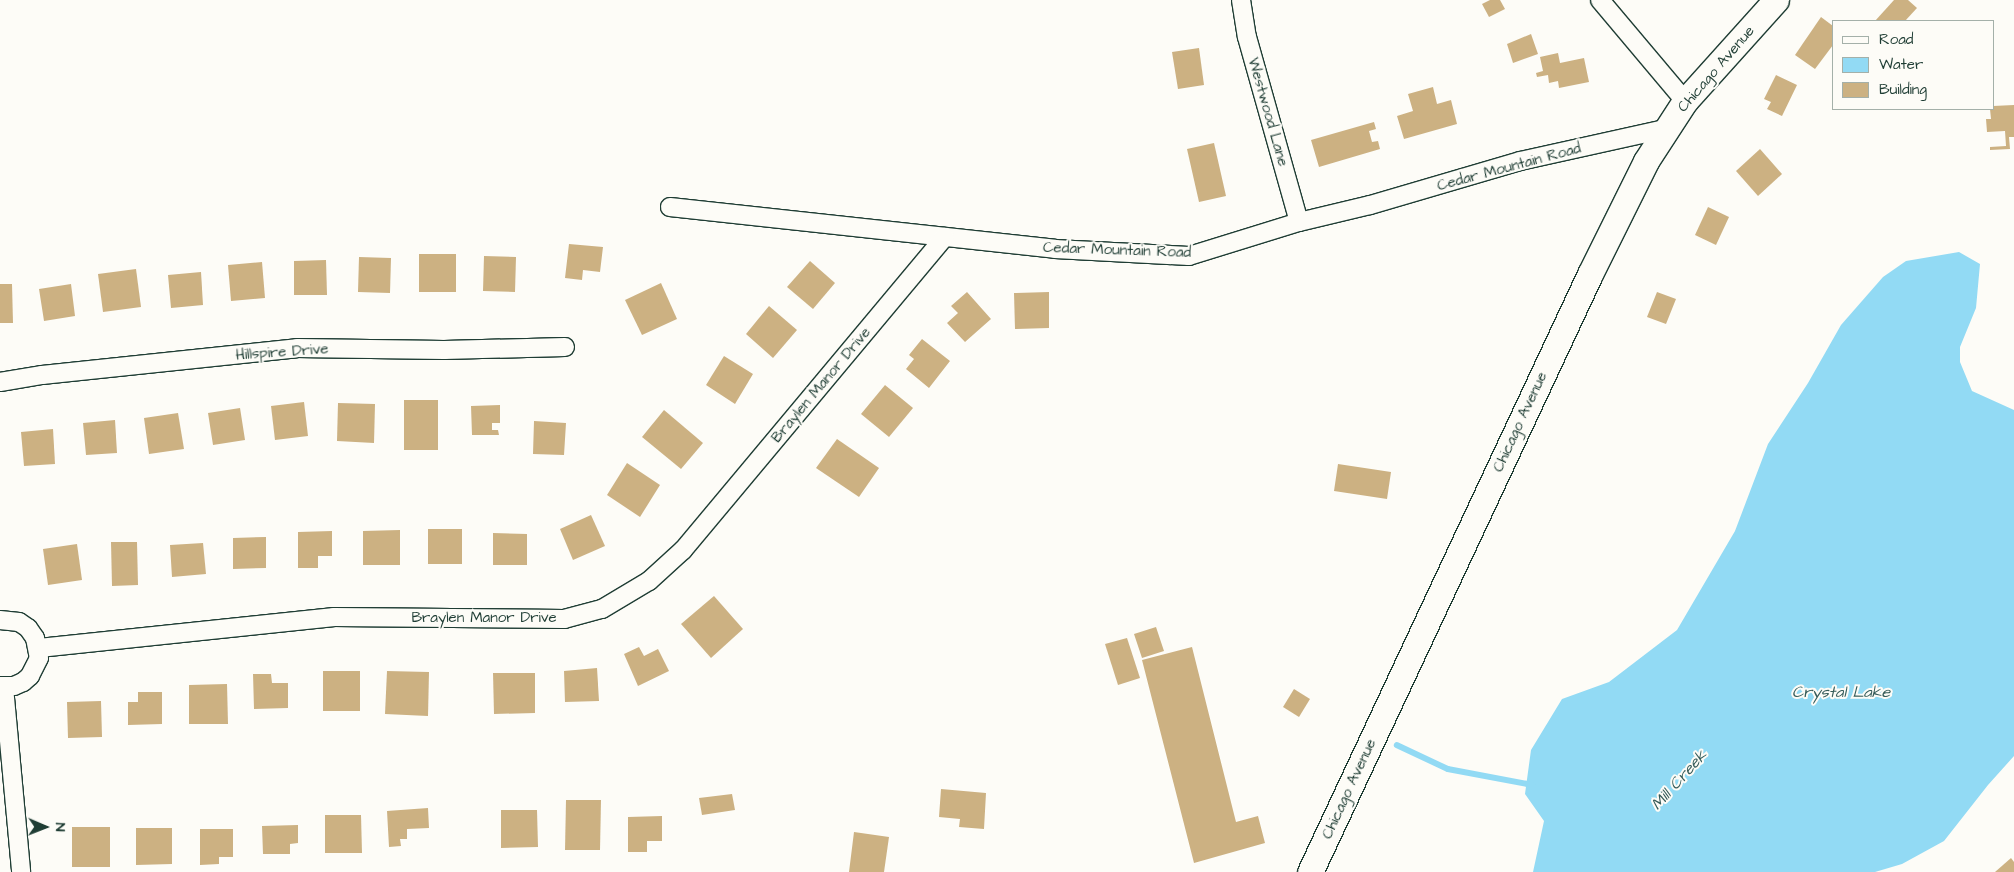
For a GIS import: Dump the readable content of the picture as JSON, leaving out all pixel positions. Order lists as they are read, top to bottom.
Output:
{
  "streets": {
    "street": [
      "Chicago Avenue",
      "Westwood Lane",
      "Cedar Mountain Road",
      "Hillspire Drive",
      "Braylen Manor Drive"
    ]
  },
  "crossings": [
    ["Chicago Avenue", "Cedar Mountain Road"],
    ["Westwood Lane", "Cedar Mountain Road"],
    ["Cedar Mountain Road", "Braylen Manor Drive"]
  ],
  "water": ["Crystal Lake", "Mill Creek"],
  "legend": ["Road", "Water", "Building"],
  "north": "right"
}
